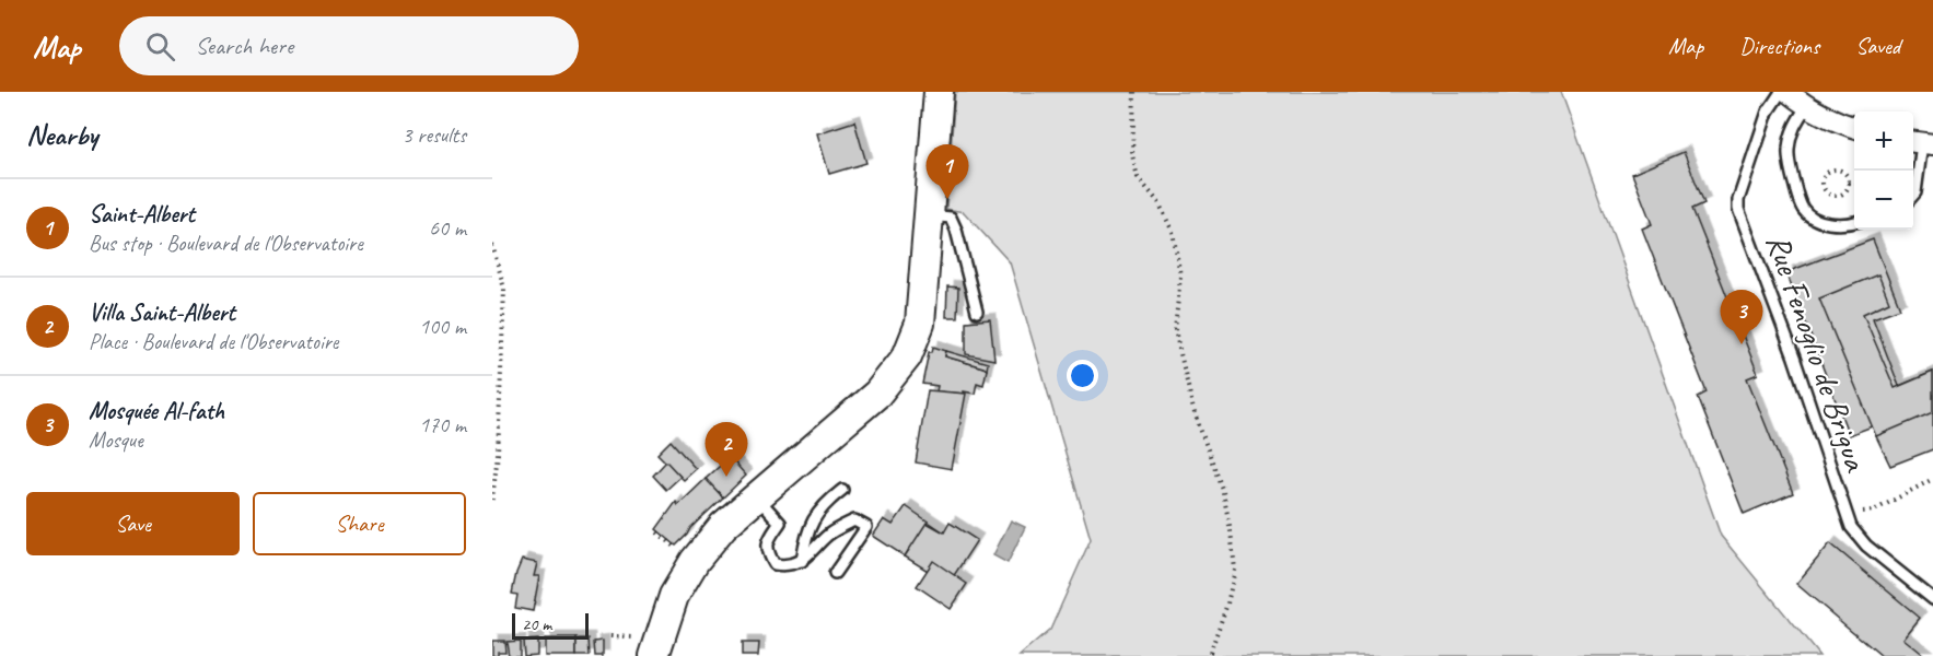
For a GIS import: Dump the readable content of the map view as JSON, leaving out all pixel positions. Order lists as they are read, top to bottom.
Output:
{
  "streets": {
    "lane": ["Rue Fenoglio de Brigua"]
  },
  "scale_bar": "20 m",
  "page": {
    "header": "Map",
    "search": "Search here",
    "nav": ["Map", "Directions", "Saved"],
    "heading": ["Nearby", "3 results"],
    "map_buttons": ["+", "−"],
    "pins": ["1", "3", "2"],
    "list": [
      {
        "mark": "1",
        "name": "Saint-Albert",
        "note": "Bus stop · Boulevard de l'Observatoire",
        "value": "60 m"
      },
      {
        "mark": "2",
        "name": "Villa Saint-Albert",
        "note": "Place · Boulevard de l'Observatoire",
        "value": "100 m"
      },
      {
        "mark": "3",
        "name": "Mosquée Al-fath",
        "note": "Mosque",
        "value": "170 m"
      }
    ],
    "buttons": ["Save", "Share"],
    "scale": "20 m"
  }
}
